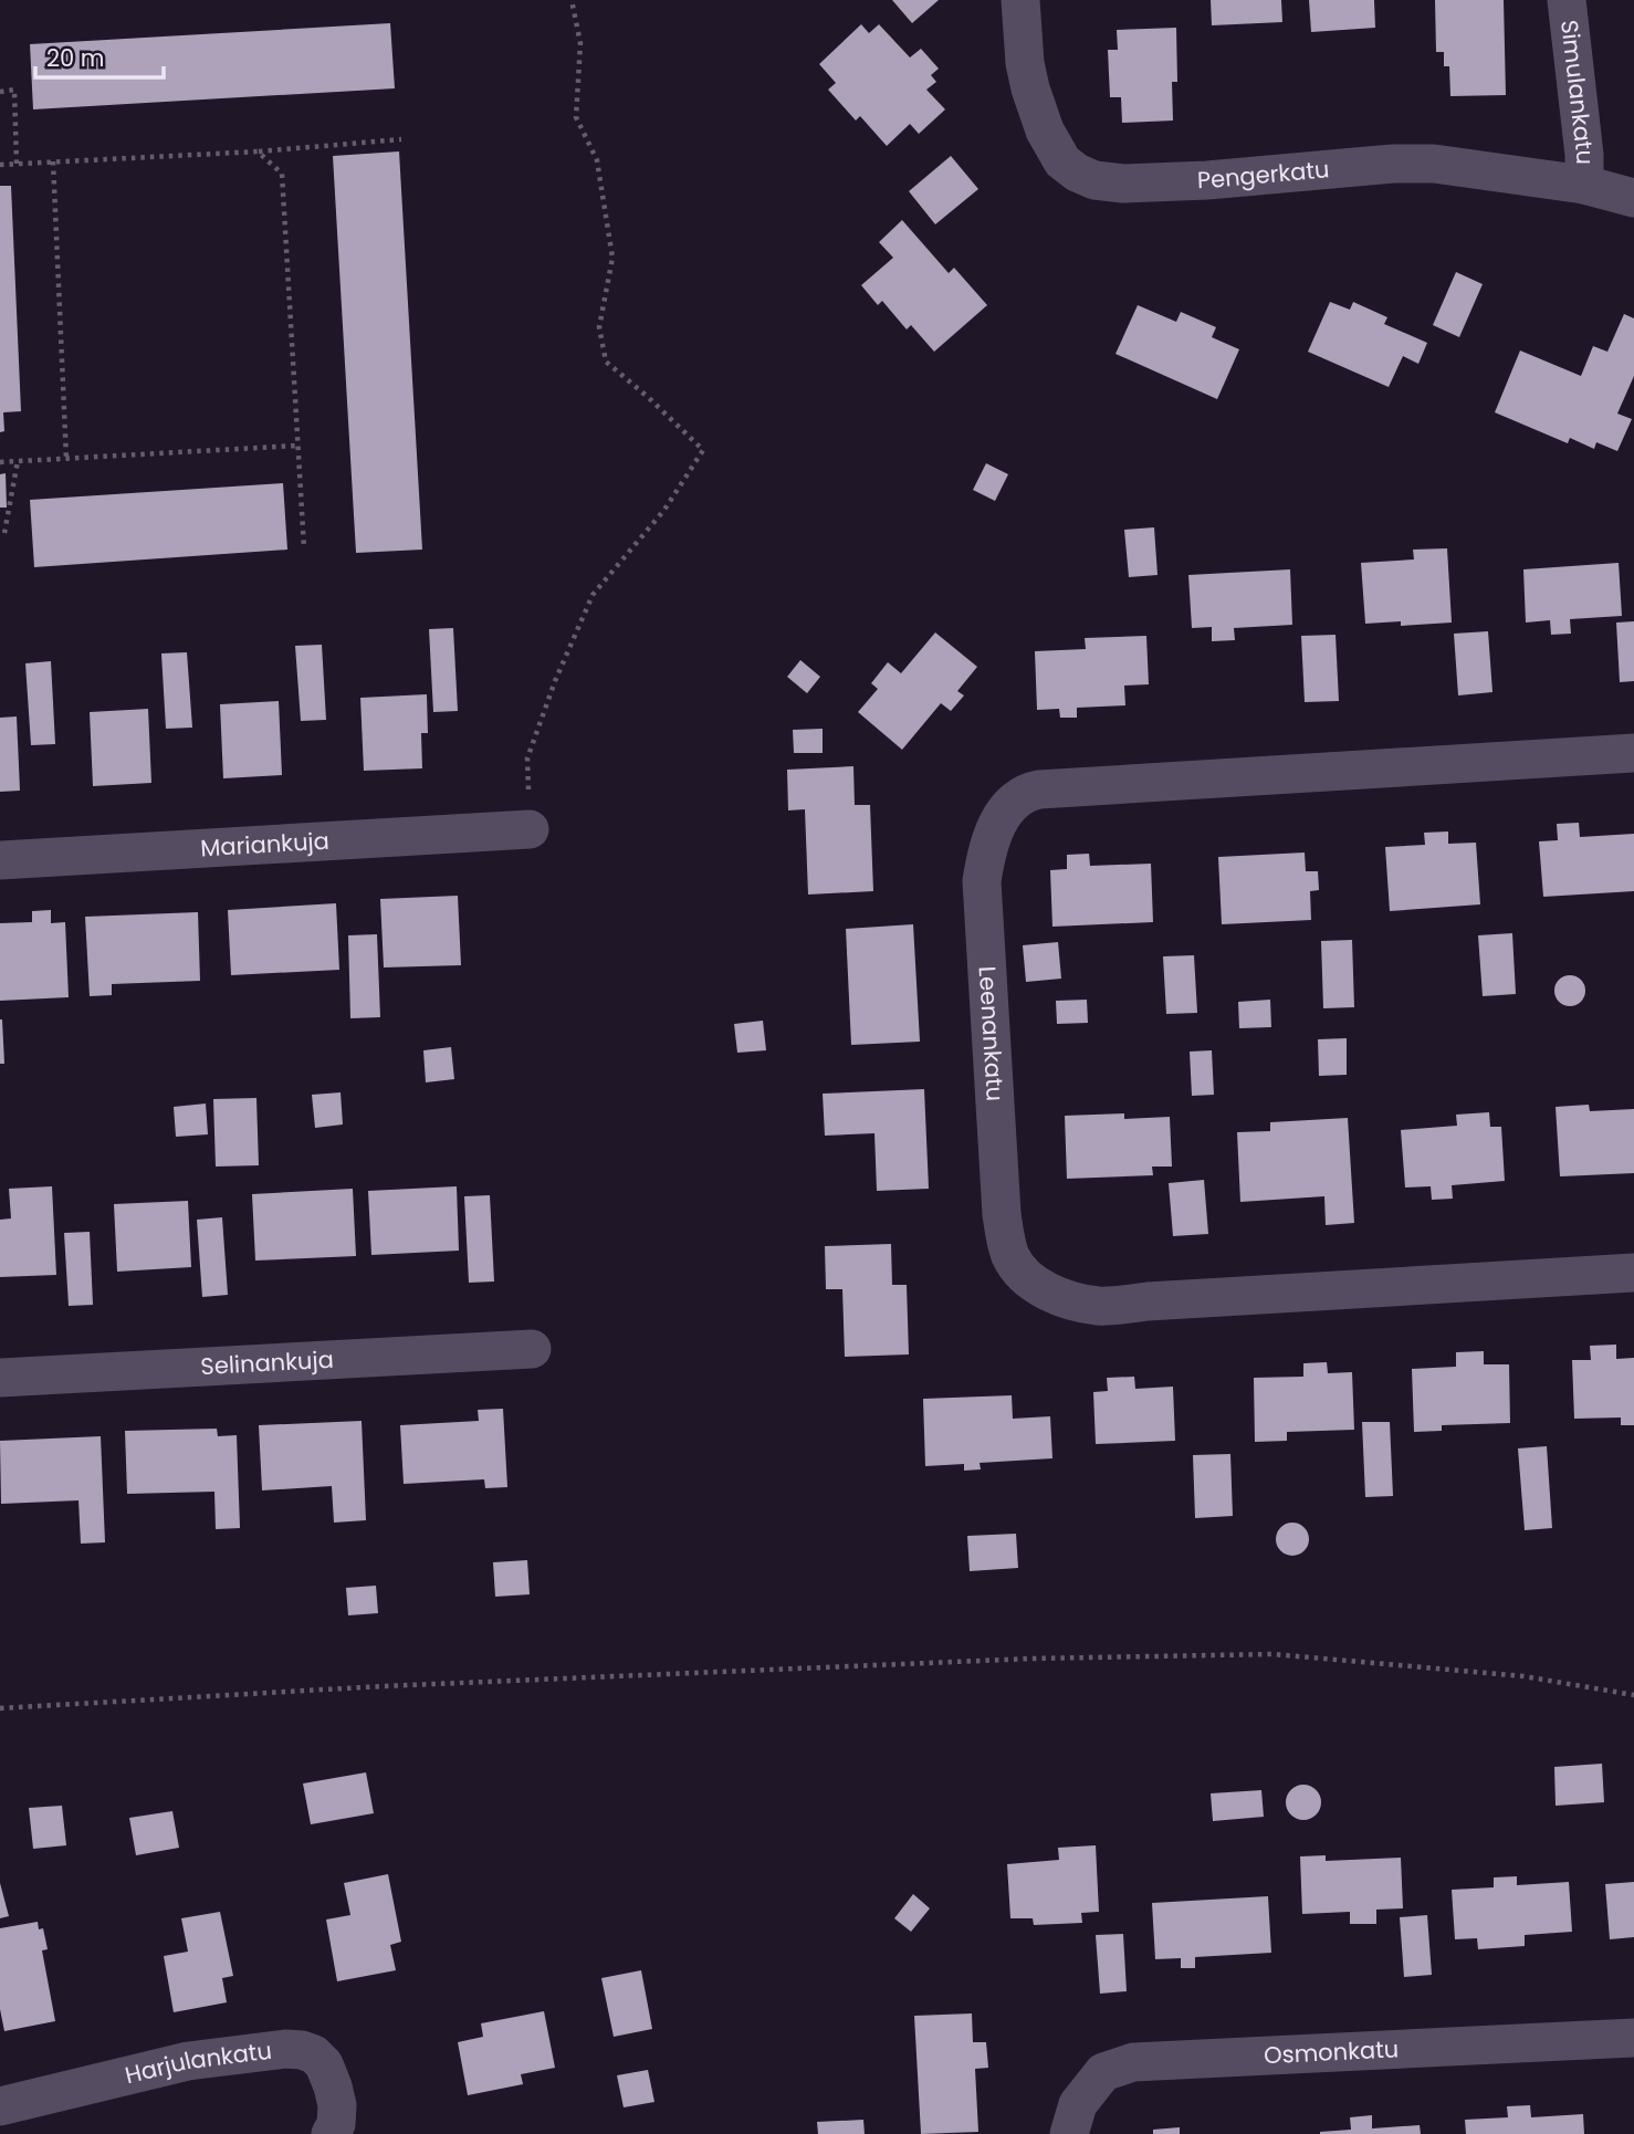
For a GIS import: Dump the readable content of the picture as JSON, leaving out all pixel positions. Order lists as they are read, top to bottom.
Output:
{
  "streets": {
    "street": [
      "Simulankatu",
      "Pengerkatu",
      "Mariankuja",
      "Leenankatu",
      "Selinankuja",
      "Osmonkatu",
      "Harjulankatu"
    ]
  },
  "crossings": [
    ["Simulankatu", "Pengerkatu"]
  ],
  "scale_bar": "20 m"
}
